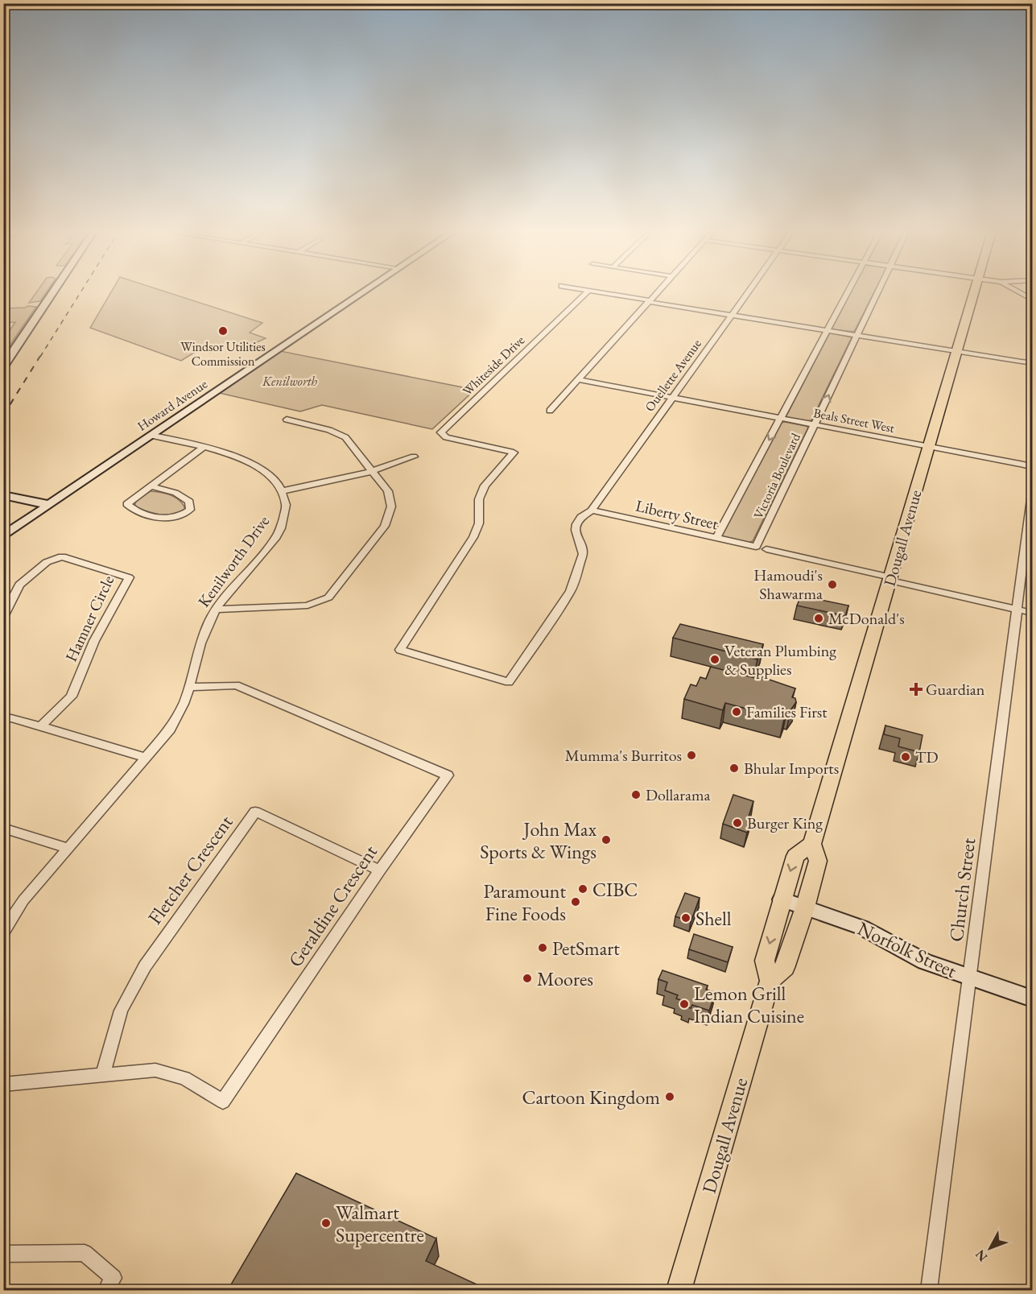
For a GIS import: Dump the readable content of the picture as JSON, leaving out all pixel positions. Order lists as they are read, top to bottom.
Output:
{
  "streets": {
    "main road": ["Dougall Avenue"],
    "street": [
      "Whiteside Drive",
      "Ouellette Avenue",
      "Howard Avenue",
      "Beals Street West",
      "Victoria Boulevard",
      "Liberty Street",
      "Kenilworth Drive",
      "Hamner Circle",
      "Fletcher Crescent",
      "Church Street",
      "Geraldine Crescent",
      "Norfolk Street"
    ]
  },
  "crossings": [
    ["Whiteside Drive", "Ouellette Avenue"],
    ["Ouellette Avenue", "Beals Street West"],
    ["Ouellette Avenue", "Liberty Street"],
    ["Beals Street West", "Victoria Boulevard"],
    ["Beals Street West", "Dougall Avenue"],
    ["Victoria Boulevard", "Liberty Street"],
    ["Dougall Avenue", "Norfolk Street"],
    ["Kenilworth Drive", "Geraldine Crescent"],
    ["Fletcher Crescent", "Geraldine Crescent"],
    ["Church Street", "Norfolk Street"]
  ],
  "parks": ["Kenilworth"],
  "places": {
    "other": [
      "Windsor Utilities Commission",
      "Hamoudi's Shawarma",
      "McDonald's",
      "Veteran Plumbing & Supplies",
      "Families First",
      "Mumma's Burritos",
      "TD",
      "Bhular Imports",
      "Dollarama",
      "Burger King",
      "John Max Sports & Wings",
      "CIBC",
      "Paramount Fine Foods",
      "Shell",
      "PetSmart",
      "Moores",
      "Lemon Grill Indian Cuisine",
      "Cartoon Kingdom",
      "Walmart Supercentre"
    ],
    "health": ["Guardian"]
  },
  "north": "bottom left"
}
